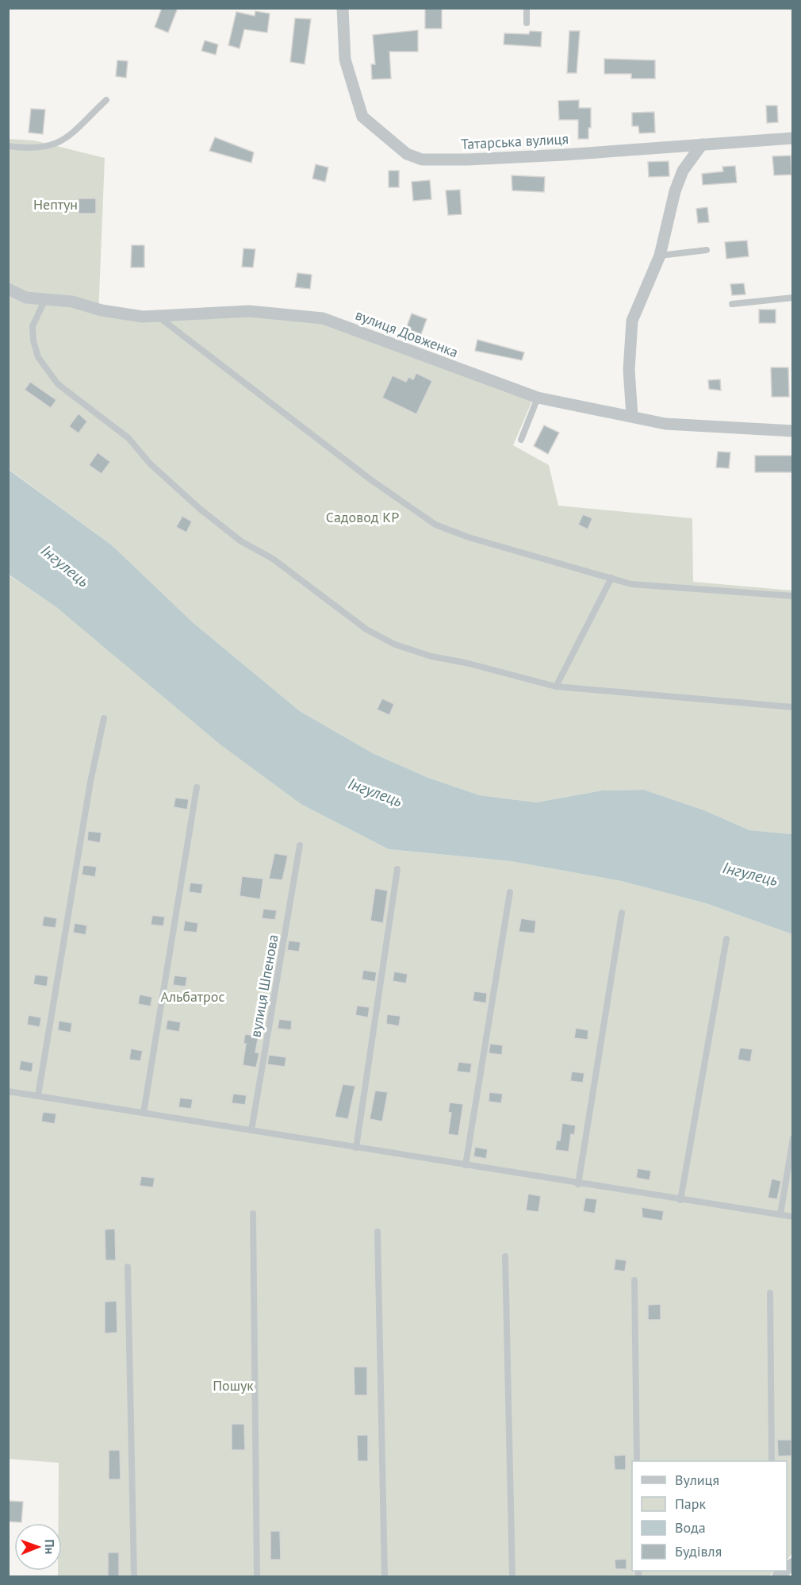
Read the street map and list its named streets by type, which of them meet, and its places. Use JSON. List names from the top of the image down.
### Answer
{
  "streets": {
    "street": ["Татарська вулиця", "вулиця Довженка"],
    "lane": ["вулиця Шпенова"]
  },
  "water": ["Інгулець"],
  "parks": [
    "Нептун",
    "Садовод КР",
    "Альбатрос",
    "Пошук"
  ],
  "legend": [
    "Вулиця",
    "Парк",
    "Вода",
    "Будівля"
  ],
  "north": "right"
}
